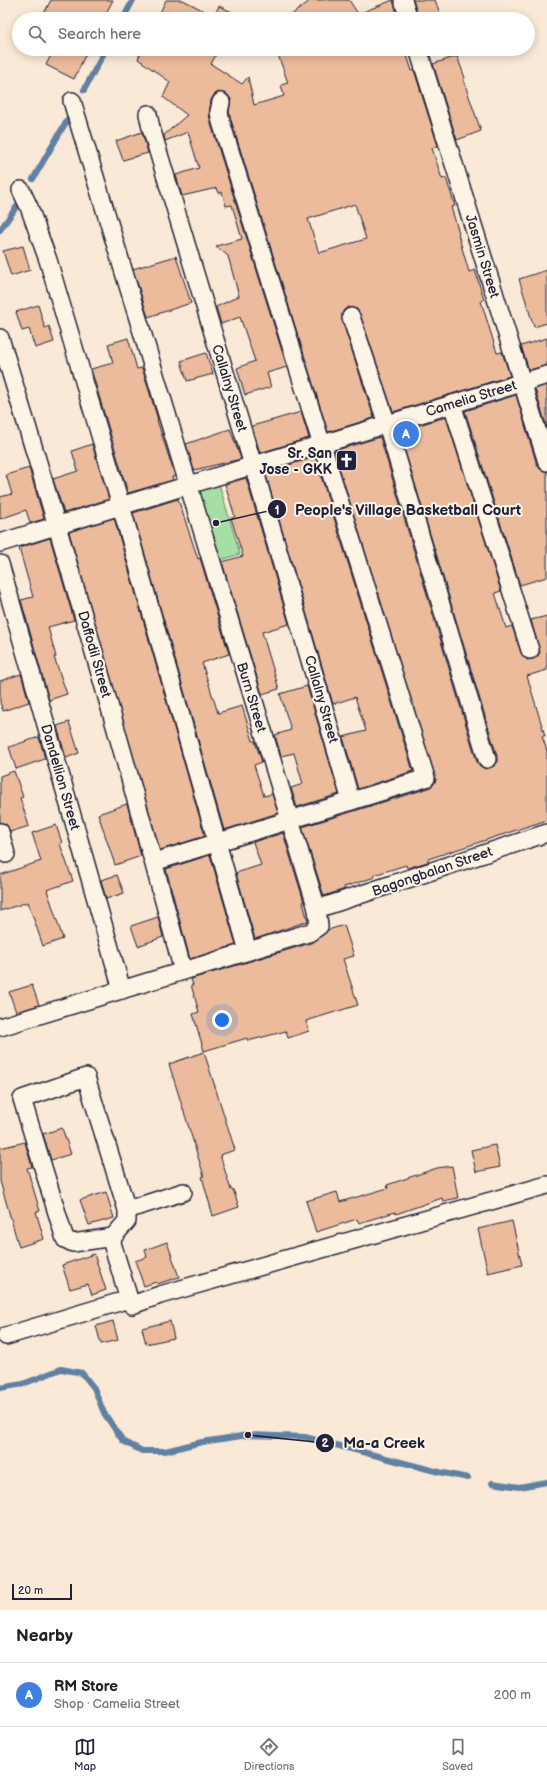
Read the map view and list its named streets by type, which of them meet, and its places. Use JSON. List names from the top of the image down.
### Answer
{
  "streets": {
    "street": [
      "Jasmin Street",
      "Callalny Street",
      "Camelia Street",
      "Daffodil Street",
      "Burn Street",
      "Dandellion Street",
      "Bagongbalan Street"
    ]
  },
  "crossings": [
    ["Jasmin Street", "Camelia Street"],
    ["Callalny Street", "Camelia Street"],
    ["Camelia Street", "Daffodil Street"],
    ["Camelia Street", "Burn Street"],
    ["Burn Street", "Bagongbalan Street"]
  ],
  "places": {
    "church": ["Sr. San Jose - GKK"],
    "other": ["People's Village Basketball Court", "Ma-a Creek"]
  },
  "scale_bar": "20 m",
  "page": {
    "search": "Search here",
    "pins": "A",
    "scale": "20 m",
    "heading": "Nearby",
    "list": [
      {
        "mark": "A",
        "name": "RM Store",
        "note": "Shop · Camelia Street",
        "value": "200 m"
      }
    ],
    "nav": ["Map", "Directions", "Saved"]
  }
}
